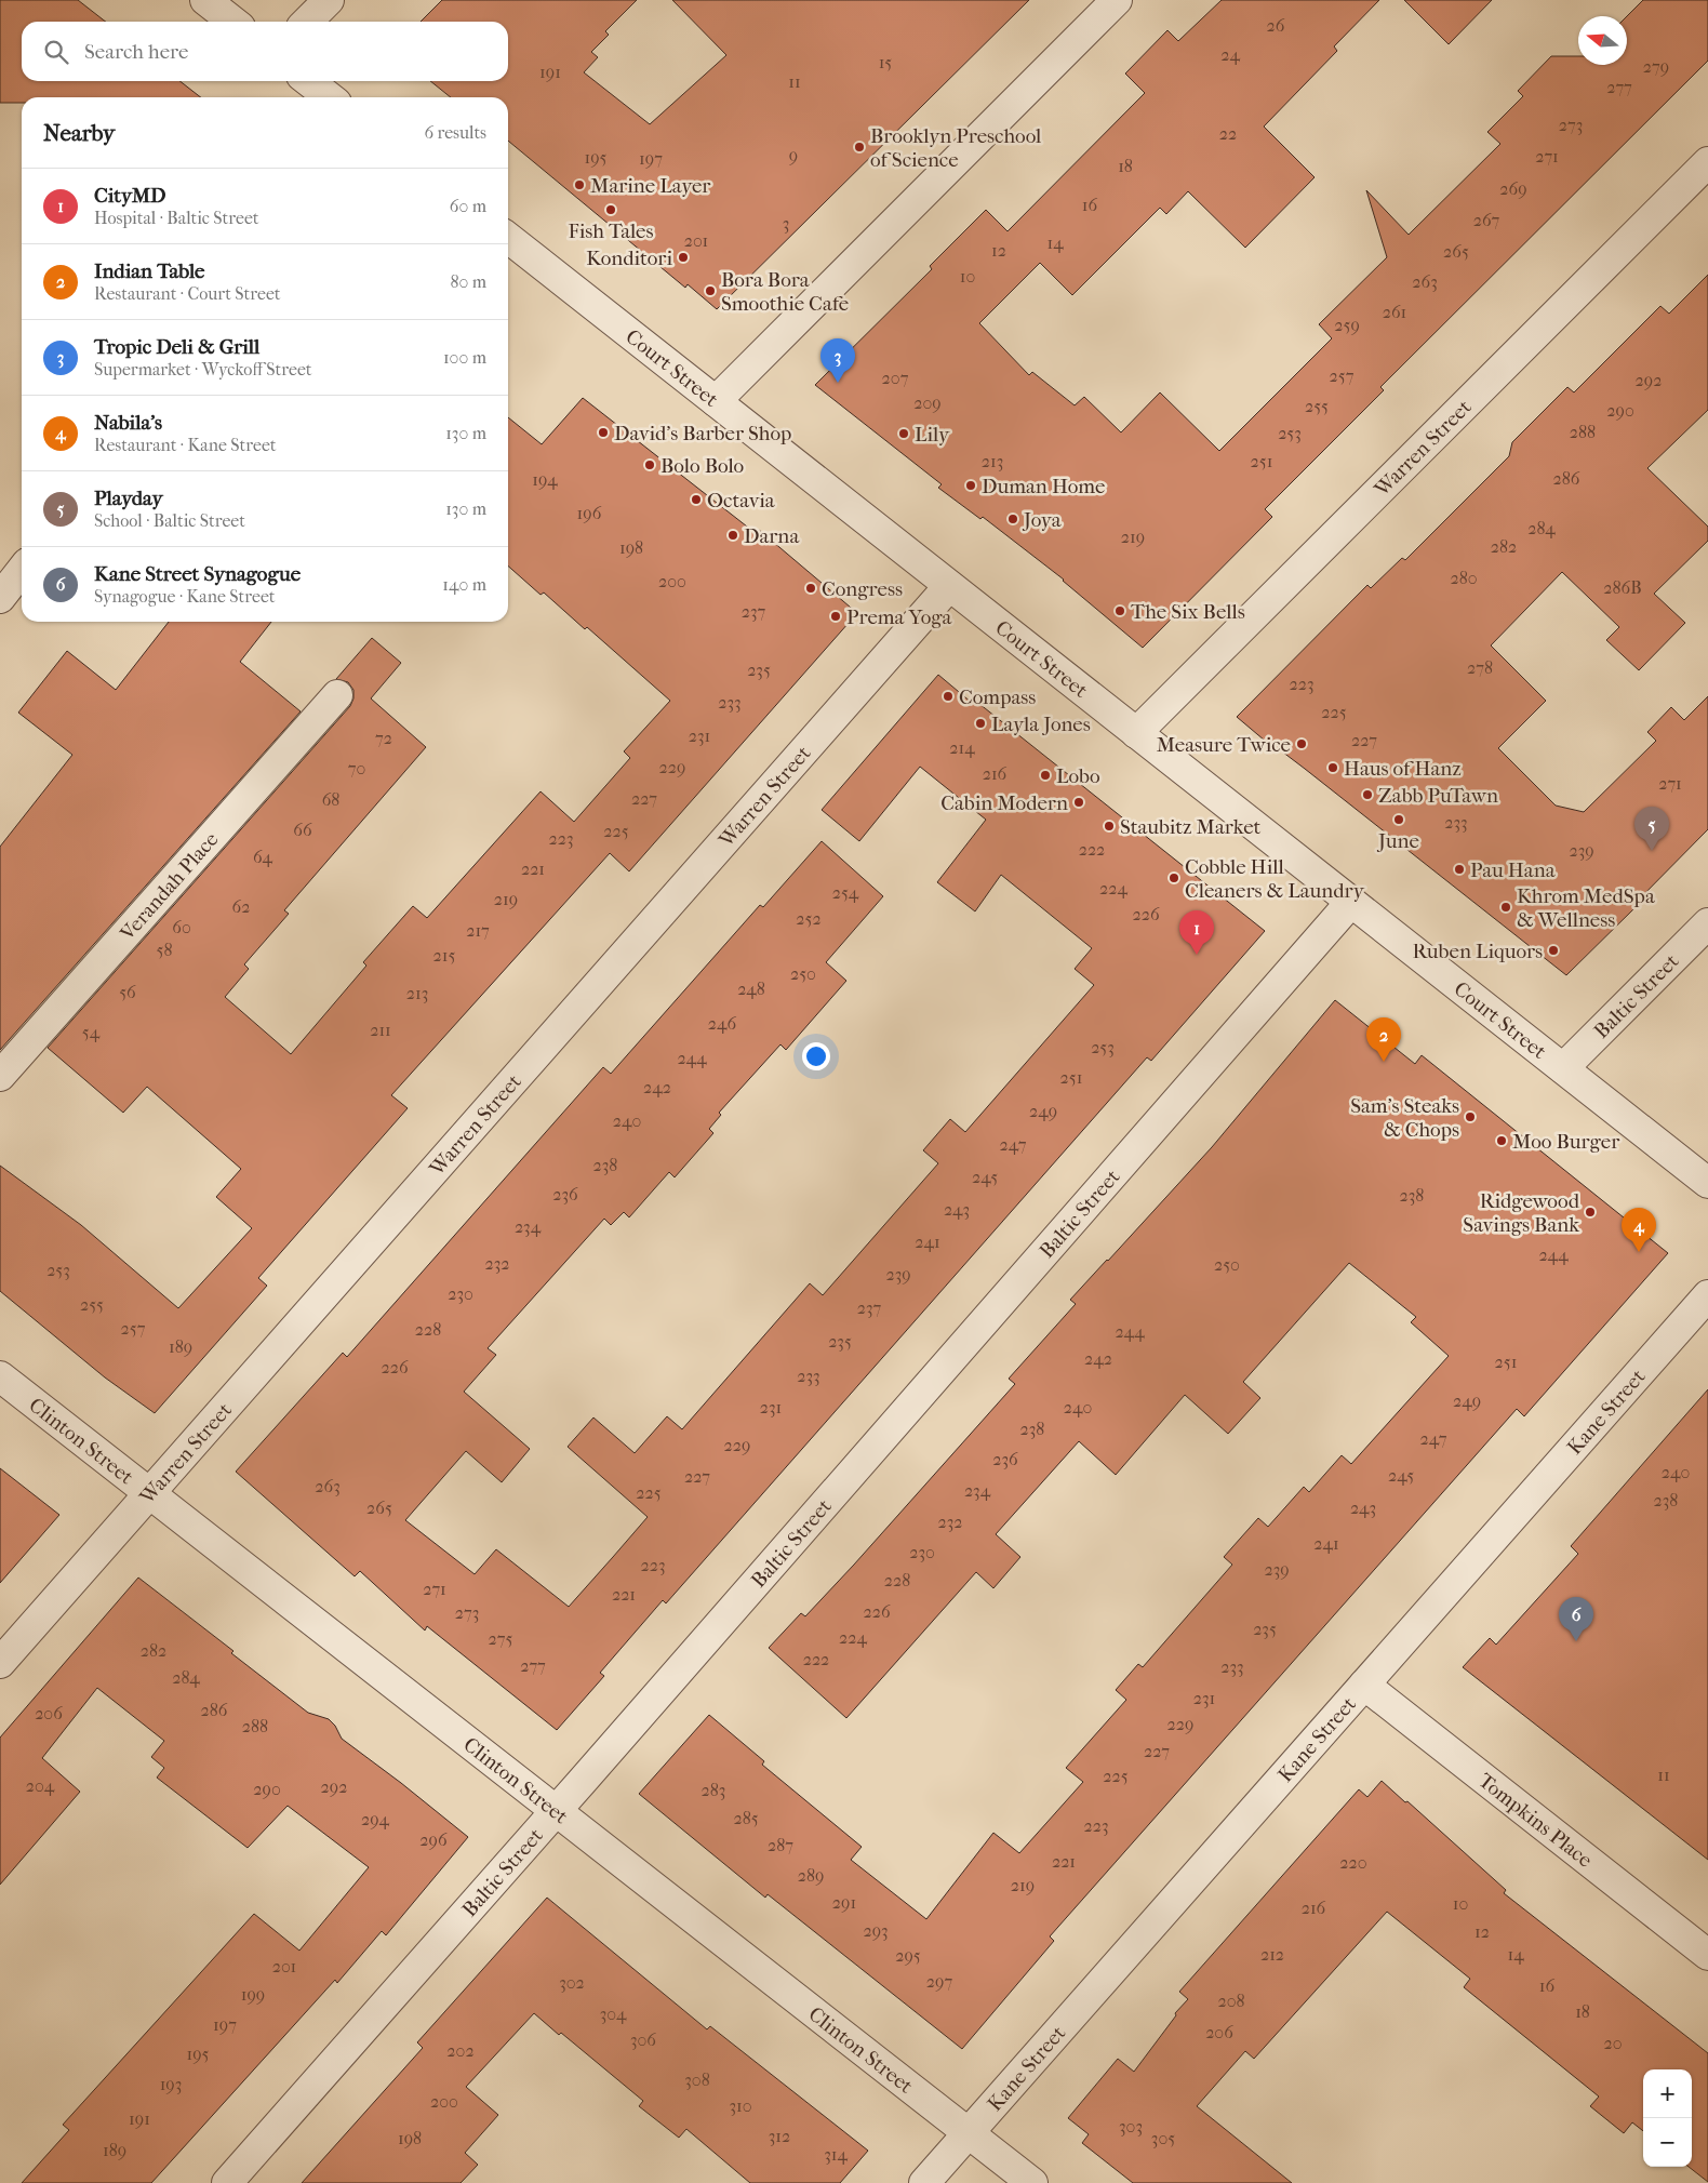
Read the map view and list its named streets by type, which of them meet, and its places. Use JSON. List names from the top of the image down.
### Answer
{
  "streets": {
    "street": [
      "Court Street",
      "Warren Street",
      "Verandah Place",
      "Baltic Street",
      "Kane Street",
      "Clinton Street",
      "Tompkins Place"
    ]
  },
  "crossings": [
    ["Court Street", "Warren Street"],
    ["Court Street", "Baltic Street"],
    ["Warren Street", "Clinton Street"],
    ["Baltic Street", "Clinton Street"],
    ["Kane Street", "Clinton Street"],
    ["Kane Street", "Tompkins Place"]
  ],
  "places": [
    "Brooklyn Preschool of Science",
    "Marine Layer",
    "Fish Tales",
    "Konditori",
    "Bora Bora Smoothie Cafe",
    "David's Barber Shop",
    "Lily",
    "Bolo Bolo",
    "Duman Home",
    "Octavia",
    "Joya",
    "Darna",
    "Congress",
    "The Six Bells",
    "Prema Yoga",
    "Compass",
    "Layla Jones",
    "Measure Twice",
    "Haus of Hanz",
    "Lobo",
    "Zabb PuTawn",
    "Cabin Modern",
    "June",
    "Staubitz Market",
    "Pau Hana",
    "Cobble Hill Cleaners & Laundry",
    "Khrom MedSpa & Wellness",
    "Ruben Liquors",
    "Sam's Steaks & Chops",
    "Moo Burger",
    "Ridgewood Savings Bank"
  ],
  "house_numbers": [
    "26",
    "24",
    "15",
    "279",
    "191",
    "11",
    "277",
    "273",
    "22",
    "9",
    "271",
    "195",
    "197",
    "18",
    "269",
    "16",
    "267",
    "3",
    "201",
    "14",
    "12",
    "265",
    "10",
    "263",
    "261",
    "259",
    "257",
    "207",
    "292",
    "209",
    "255",
    "290",
    "288",
    "253",
    "213",
    "251",
    "286",
    "194",
    "196",
    "284",
    "219",
    "282",
    "198",
    "280",
    "200",
    "286B",
    "237",
    "278",
    "235",
    "223",
    "233",
    "225",
    "231",
    "72",
    "227",
    "214",
    "229",
    "70",
    "216",
    "271",
    "227",
    "68",
    "233",
    "66",
    "225",
    "223",
    "222",
    "239",
    "64",
    "221",
    "224",
    "254",
    "219",
    "62",
    "226",
    "252",
    "60",
    "217",
    "58",
    "215",
    "250",
    "248",
    "56",
    "213",
    "246",
    "211",
    "54",
    "253",
    "244",
    "251",
    "242",
    "249",
    "240",
    "247",
    "238",
    "245",
    "236",
    "238",
    "243",
    "234",
    "241",
    "244",
    "232",
    "250",
    "253",
    "239",
    "230",
    "255",
    "237",
    "257",
    "228",
    "244",
    "235",
    "189",
    "242",
    "251",
    "226",
    "233",
    "249",
    "231",
    "240",
    "238",
    "247",
    "229",
    "236",
    "240",
    "245",
    "227",
    "263",
    "234",
    "225",
    "238",
    "265",
    "243",
    "232",
    "241",
    "230",
    "223",
    "239",
    "228",
    "271",
    "221",
    "226",
    "273",
    "235",
    "224",
    "275",
    "282",
    "222",
    "277",
    "233",
    "284",
    "231",
    "286",
    "206",
    "229",
    "288",
    "227",
    "11",
    "225",
    "204",
    "292",
    "290",
    "283",
    "285",
    "294",
    "223",
    "296",
    "287",
    "221",
    "220",
    "289",
    "219",
    "291",
    "10",
    "216",
    "293",
    "12",
    "212",
    "14",
    "295",
    "201",
    "297",
    "302",
    "16",
    "199",
    "208",
    "18",
    "304",
    "197",
    "206",
    "306",
    "20",
    "202",
    "195",
    "308",
    "193",
    "200",
    "310",
    "191",
    "303",
    "312",
    "198",
    "305",
    "189",
    "314"
  ],
  "north": "left",
  "page": {
    "search": "Search here",
    "heading": ["Nearby", "6 results"],
    "list": [
      {
        "mark": "1",
        "name": "CityMD",
        "note": "Hospital · Baltic Street",
        "value": "60 m"
      },
      {
        "mark": "2",
        "name": "Indian Table",
        "note": "Restaurant · Court Street",
        "value": "80 m"
      },
      {
        "mark": "3",
        "name": "Tropic Deli & Grill",
        "note": "Supermarket · Wyckoff Street",
        "value": "100 m"
      },
      {
        "mark": "4",
        "name": "Nabila's",
        "note": "Restaurant · Kane Street",
        "value": "130 m"
      },
      {
        "mark": "5",
        "name": "Playday",
        "note": "School · Baltic Street",
        "value": "130 m"
      },
      {
        "mark": "6",
        "name": "Kane Street Synagogue",
        "note": "Synagogue · Kane Street",
        "value": "140 m"
      }
    ],
    "pins": [
      "3",
      "5",
      "1",
      "2",
      "4",
      "6"
    ],
    "map_buttons": ["+", "−"]
  }
}
